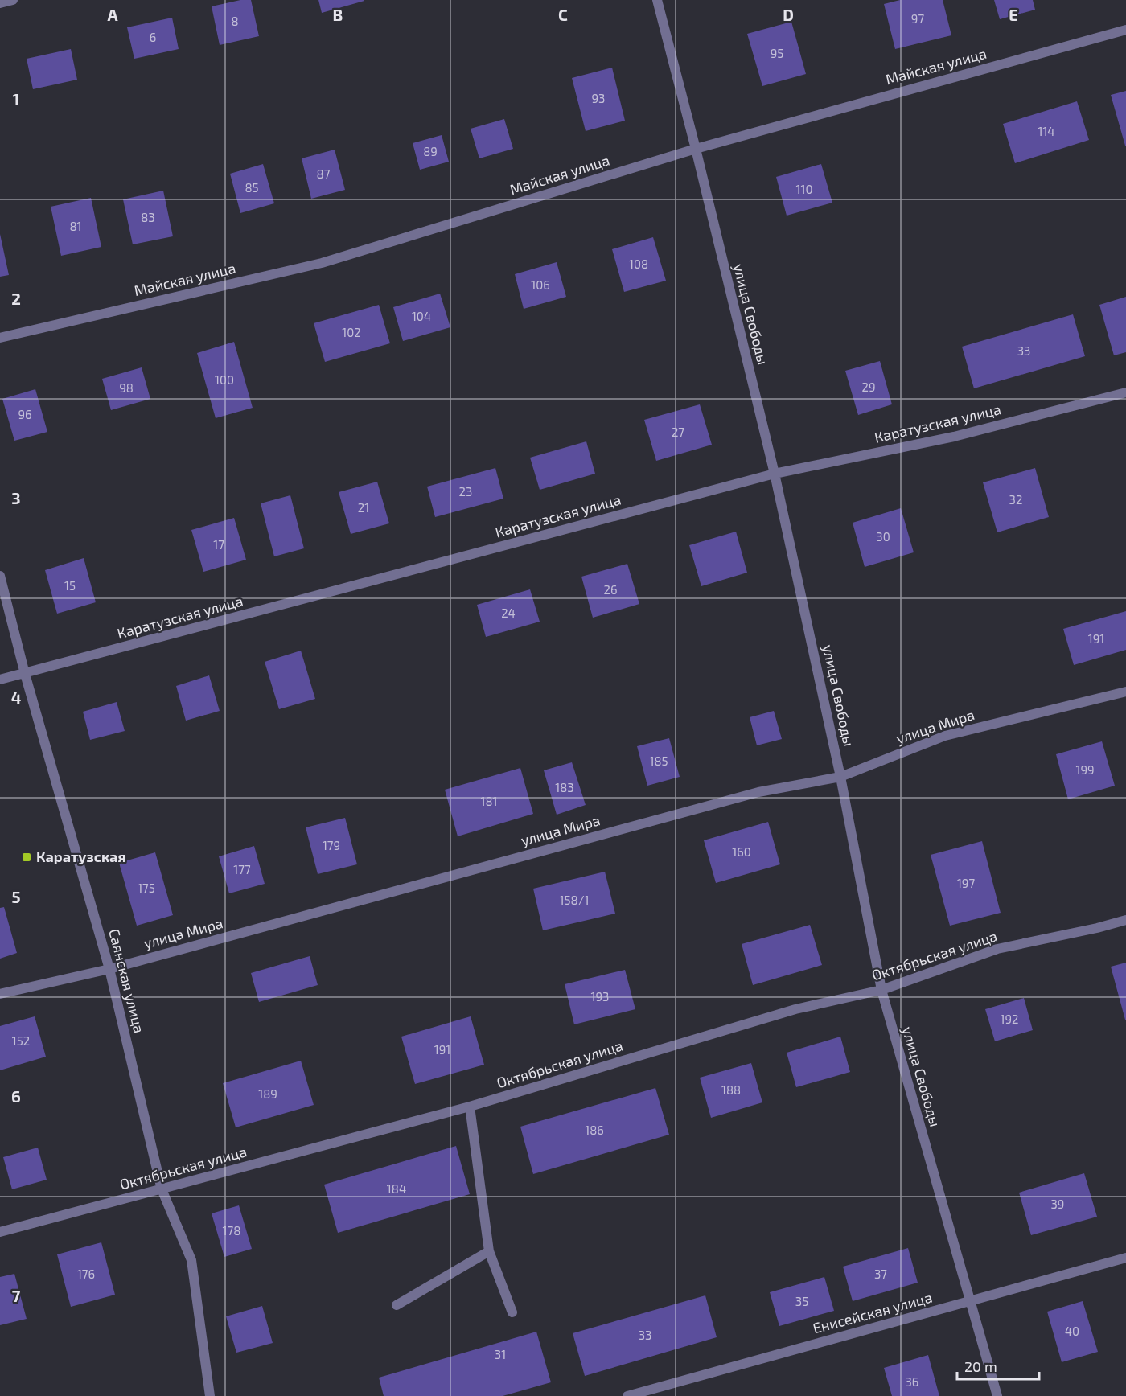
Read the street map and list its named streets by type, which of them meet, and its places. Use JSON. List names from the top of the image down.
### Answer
{
  "streets": {
    "street": [
      "Майская улица",
      "улица Свободы",
      "Каратузская улица",
      "улица Мира",
      "Октябрьская улица",
      "Саянская улица",
      "Енисейская улица"
    ]
  },
  "crossings": [
    ["Майская улица", "улица Свободы"],
    ["улица Свободы", "Каратузская улица"],
    ["улица Свободы", "улица Мира"],
    ["улица Свободы", "Октябрьская улица"],
    ["улица Свободы", "Енисейская улица"],
    ["Каратузская улица", "Саянская улица"],
    ["улица Мира", "Саянская улица"],
    ["Октябрьская улица", "Саянская улица"]
  ],
  "places": {
    "transit": ["Каратузская"]
  },
  "house_numbers": [
    "97",
    "8",
    "6",
    "95",
    "93",
    "114",
    "89",
    "87",
    "85",
    "110",
    "83",
    "81",
    "108",
    "106",
    "104",
    "102",
    "33",
    "100",
    "29",
    "98",
    "96",
    "27",
    "23",
    "32",
    "21",
    "30",
    "17",
    "15",
    "26",
    "24",
    "191",
    "185",
    "199",
    "183",
    "181",
    "179",
    "160",
    "177",
    "197",
    "175",
    "158/1",
    "193",
    "192",
    "152",
    "191",
    "188",
    "189",
    "186",
    "184",
    "39",
    "178",
    "176",
    "37",
    "35",
    "40",
    "33",
    "31",
    "36"
  ],
  "scale_bar": "20 m",
  "grid": {
    "columns": [
      "A",
      "B",
      "C",
      "D",
      "E"
    ],
    "rows": [
      "1",
      "2",
      "3",
      "4",
      "5",
      "6",
      "7"
    ]
  }
}
